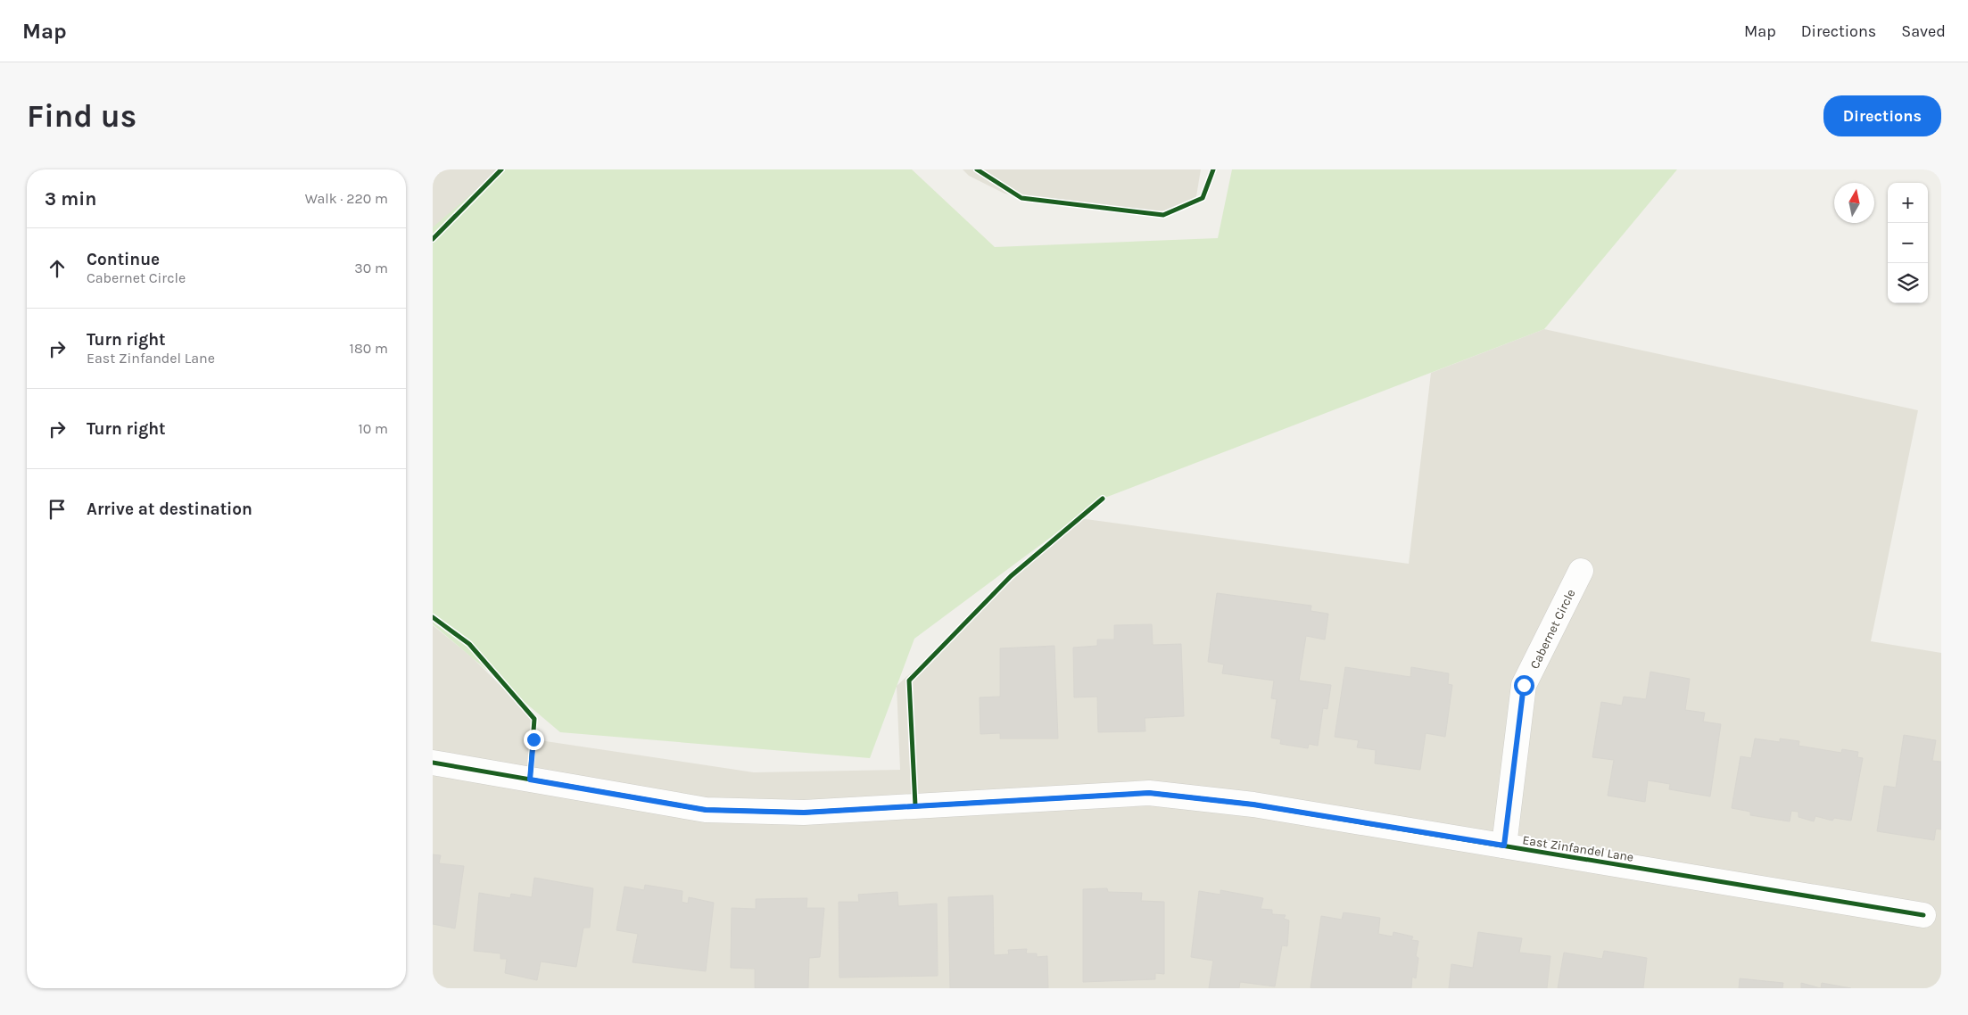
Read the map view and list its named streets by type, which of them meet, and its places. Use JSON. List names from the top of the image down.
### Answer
{
  "streets": {
    "street": ["Cabernet Circle", "East Zinfandel Lane"]
  },
  "crossings": [
    ["Cabernet Circle", "East Zinfandel Lane"]
  ],
  "north": "top",
  "page": {
    "header": "Map",
    "nav": ["Map", "Directions", "Saved"],
    "buttons": "Directions",
    "title": "Find us",
    "heading": ["3 min", "Walk · 220 m"],
    "map_buttons": ["+", "−"],
    "list": [
      ["Continue", "Cabernet Circle", "30 m"],
      ["Turn right", "East Zinfandel Lane", "180 m"],
      ["Turn right", "10 m"],
      "Arrive at destination"
    ]
  }
}
